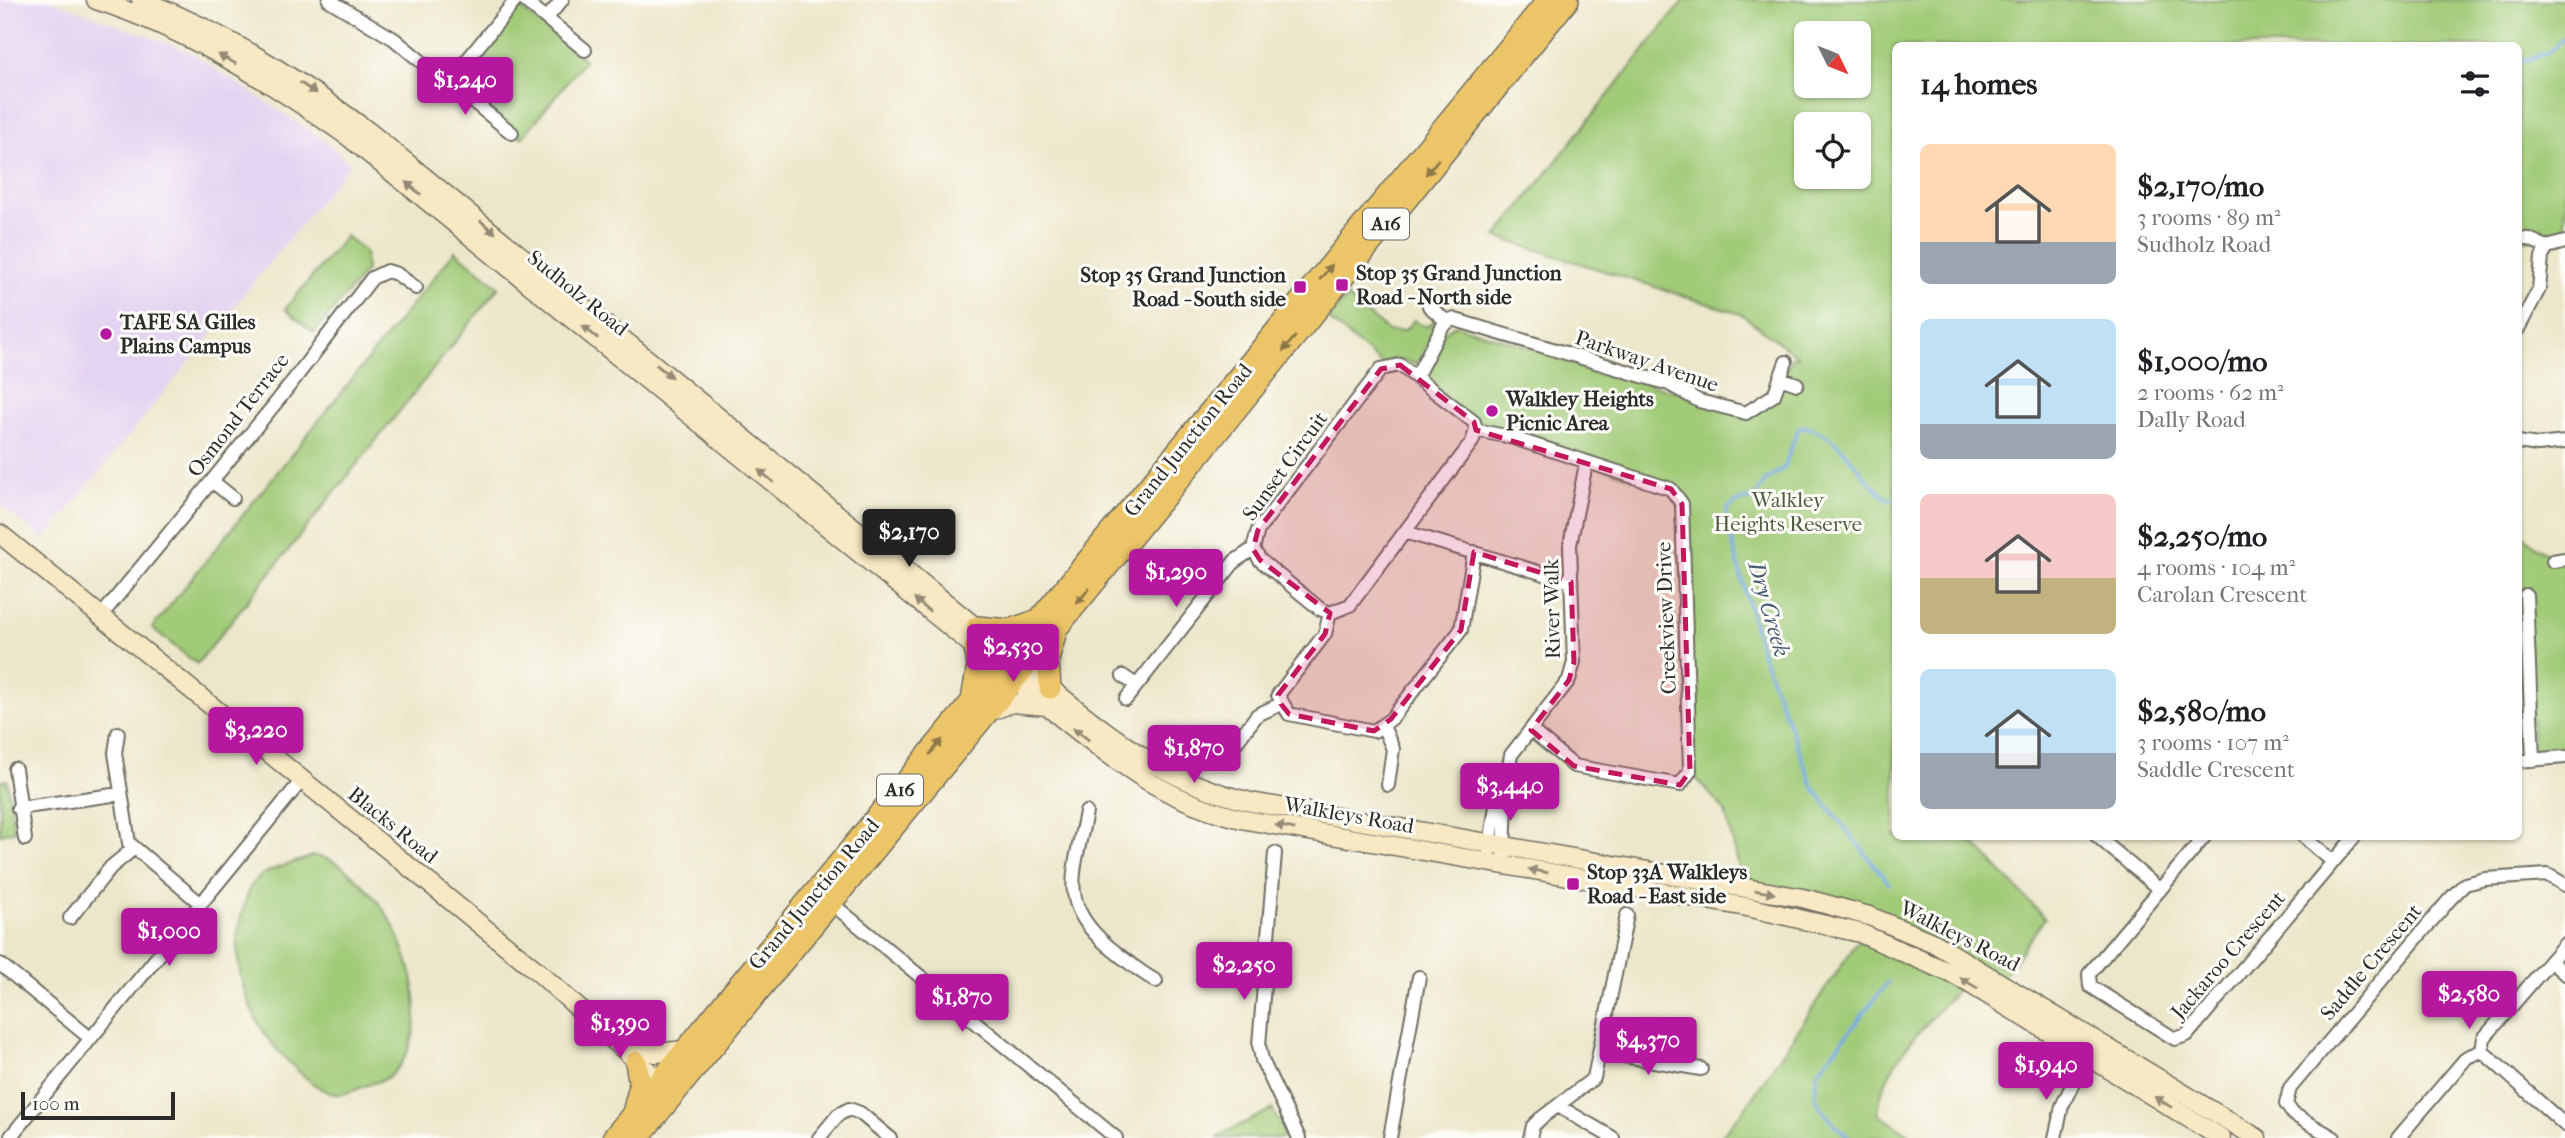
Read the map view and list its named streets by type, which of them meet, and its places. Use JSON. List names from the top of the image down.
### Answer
{
  "streets": {
    "highway": ["A16", "Grand Junction Road"],
    "main road": ["Sudholz Road", "Walkleys Road", "Blacks Road"],
    "street": [
      "Parkway Avenue",
      "Osmond Terrace",
      "Sunset Circuit",
      "River Walk",
      "Creekview Drive",
      "Jackaroo Crescent",
      "Saddle Crescent"
    ]
  },
  "crossings": [
    ["Sudholz Road", "Grand Junction Road"],
    ["Sudholz Road", "Walkleys Road"],
    ["Osmond Terrace", "Blacks Road"],
    ["Grand Junction Road", "Walkleys Road"],
    ["Grand Junction Road", "Blacks Road"],
    ["Sunset Circuit", "Creekview Drive"],
    ["River Walk", "Creekview Drive"],
    ["River Walk", "Walkleys Road"]
  ],
  "water": ["Dry Creek"],
  "parks": ["Walkley Heights Reserve"],
  "places": {
    "transit": ["Stop 35 Grand Junction Road - North side", "Stop 35 Grand Junction Road - South side", "Stop 33A Walkleys Road - East side"],
    "other": ["TAFE SA Gilles Plains Campus", "Walkley Heights Picnic Area"]
  },
  "scale_bar": "100 m",
  "north": "bottom right",
  "page": {
    "heading": "14 homes",
    "price": [
      "$1,240",
      "$2,170",
      "$1,290",
      "$2,530",
      "$3,220",
      "$1,870",
      "$3,440",
      "$1,000",
      "$2,250",
      "$2,580",
      "$1,870",
      "$1,390",
      "$4,370",
      "$1,940"
    ],
    "list": [
      {
        "name": "$2,170/mo",
        "note": "3 rooms · 89 m² · Sudholz Road"
      },
      {
        "name": "$1,000/mo",
        "note": "2 rooms · 62 m² · Dally Road"
      },
      {
        "name": "$2,250/mo",
        "note": "4 rooms · 104 m² · Carolan Crescent"
      },
      {
        "name": "$2,580/mo",
        "note": "3 rooms · 107 m² · Saddle Crescent"
      }
    ],
    "scale": "100 m"
  }
}
